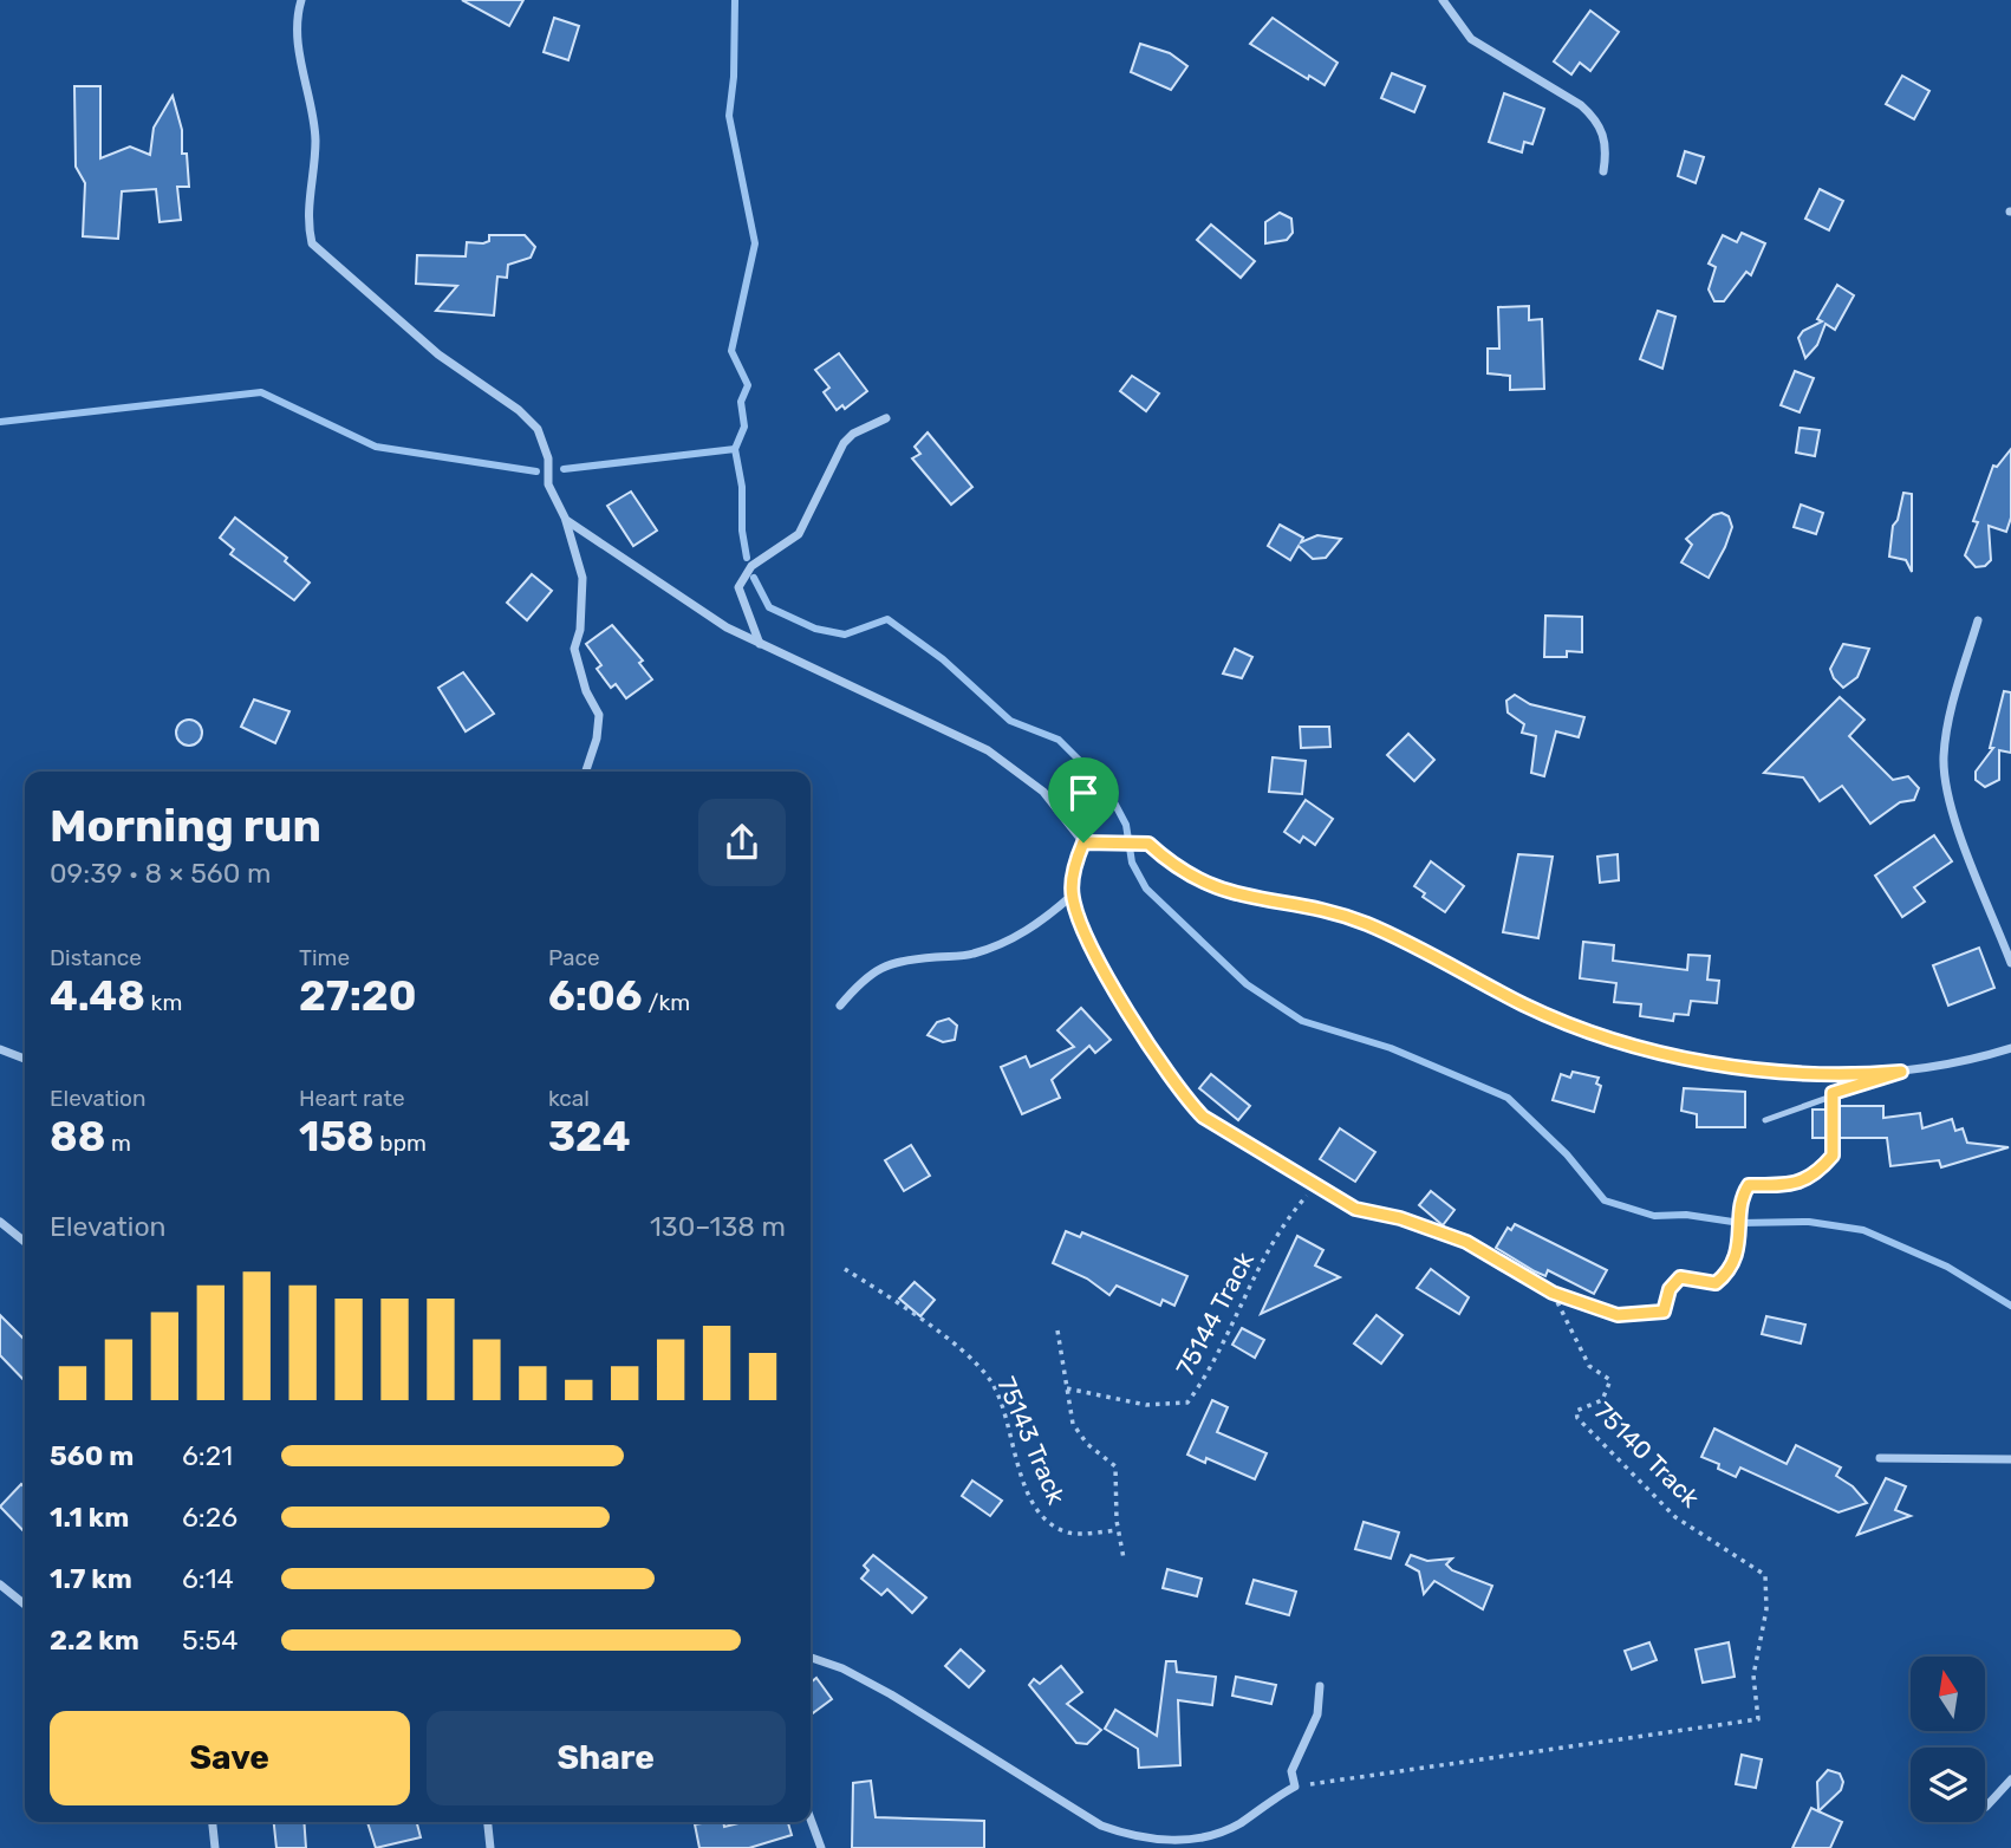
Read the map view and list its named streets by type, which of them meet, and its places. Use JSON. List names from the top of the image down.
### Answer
{
  "streets": {
    "path": ["75144 Track", "75143 Track", "75140 Track"]
  },
  "north": "top",
  "page": {
    "heading": ["Morning run", "09:39 · 8 × 560 m"],
    "stats": [
      ["Distance", "4.48 km"],
      ["Time", "27:20"],
      ["Pace", "6:06 /km"],
      ["Elevation", "88 m"],
      ["Heart rate", "158 bpm"],
      ["kcal", "324"]
    ],
    "chart": ["Elevation", "130–138 m"],
    "list": [
      {
        "name": "560 m",
        "note": "6:21"
      },
      {
        "name": "1.1 km",
        "note": "6:26"
      },
      {
        "name": "1.7 km",
        "note": "6:14"
      },
      {
        "name": "2.2 km",
        "note": "5:54"
      }
    ],
    "buttons": ["Save", "Share"]
  }
}
